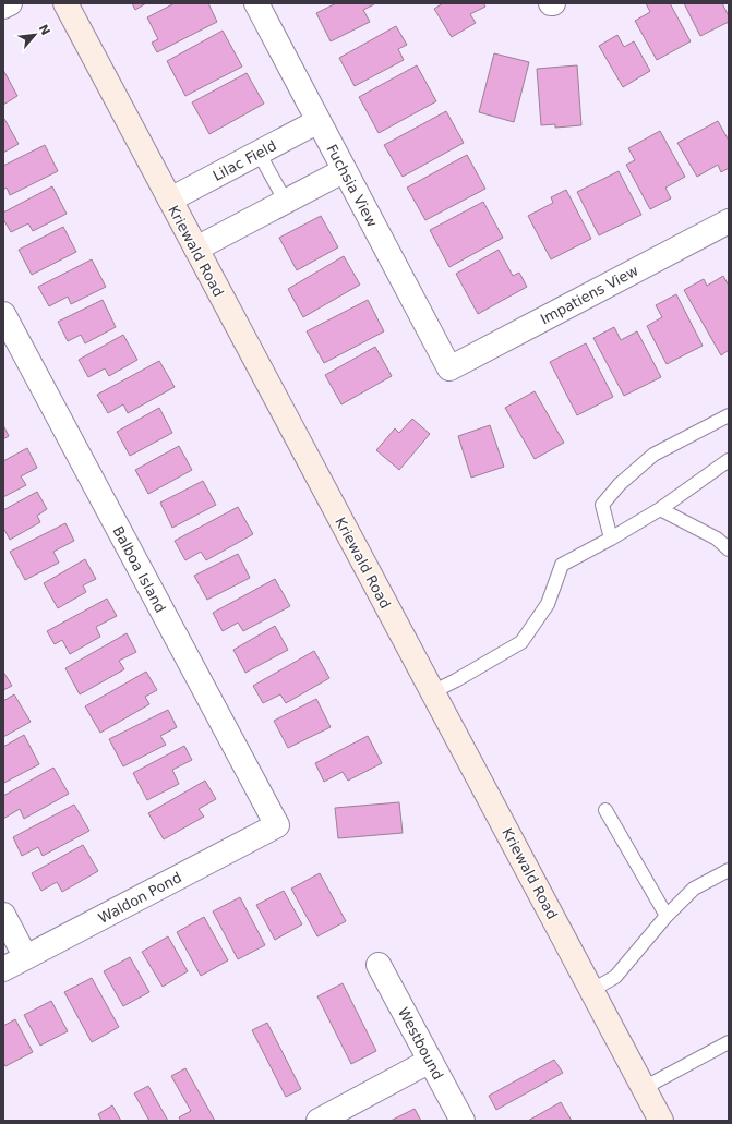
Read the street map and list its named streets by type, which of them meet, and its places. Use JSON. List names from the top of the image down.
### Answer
{
  "streets": {
    "street": [
      "Lilac Field",
      "Fuchsia View",
      "Kriewald Road",
      "Impatiens View",
      "Balboa Island",
      "Waldon Pond",
      "Westbound"
    ]
  },
  "crossings": [
    ["Lilac Field", "Fuchsia View"],
    ["Lilac Field", "Kriewald Road"],
    ["Fuchsia View", "Impatiens View"],
    ["Balboa Island", "Waldon Pond"]
  ],
  "north": "top right"
}
